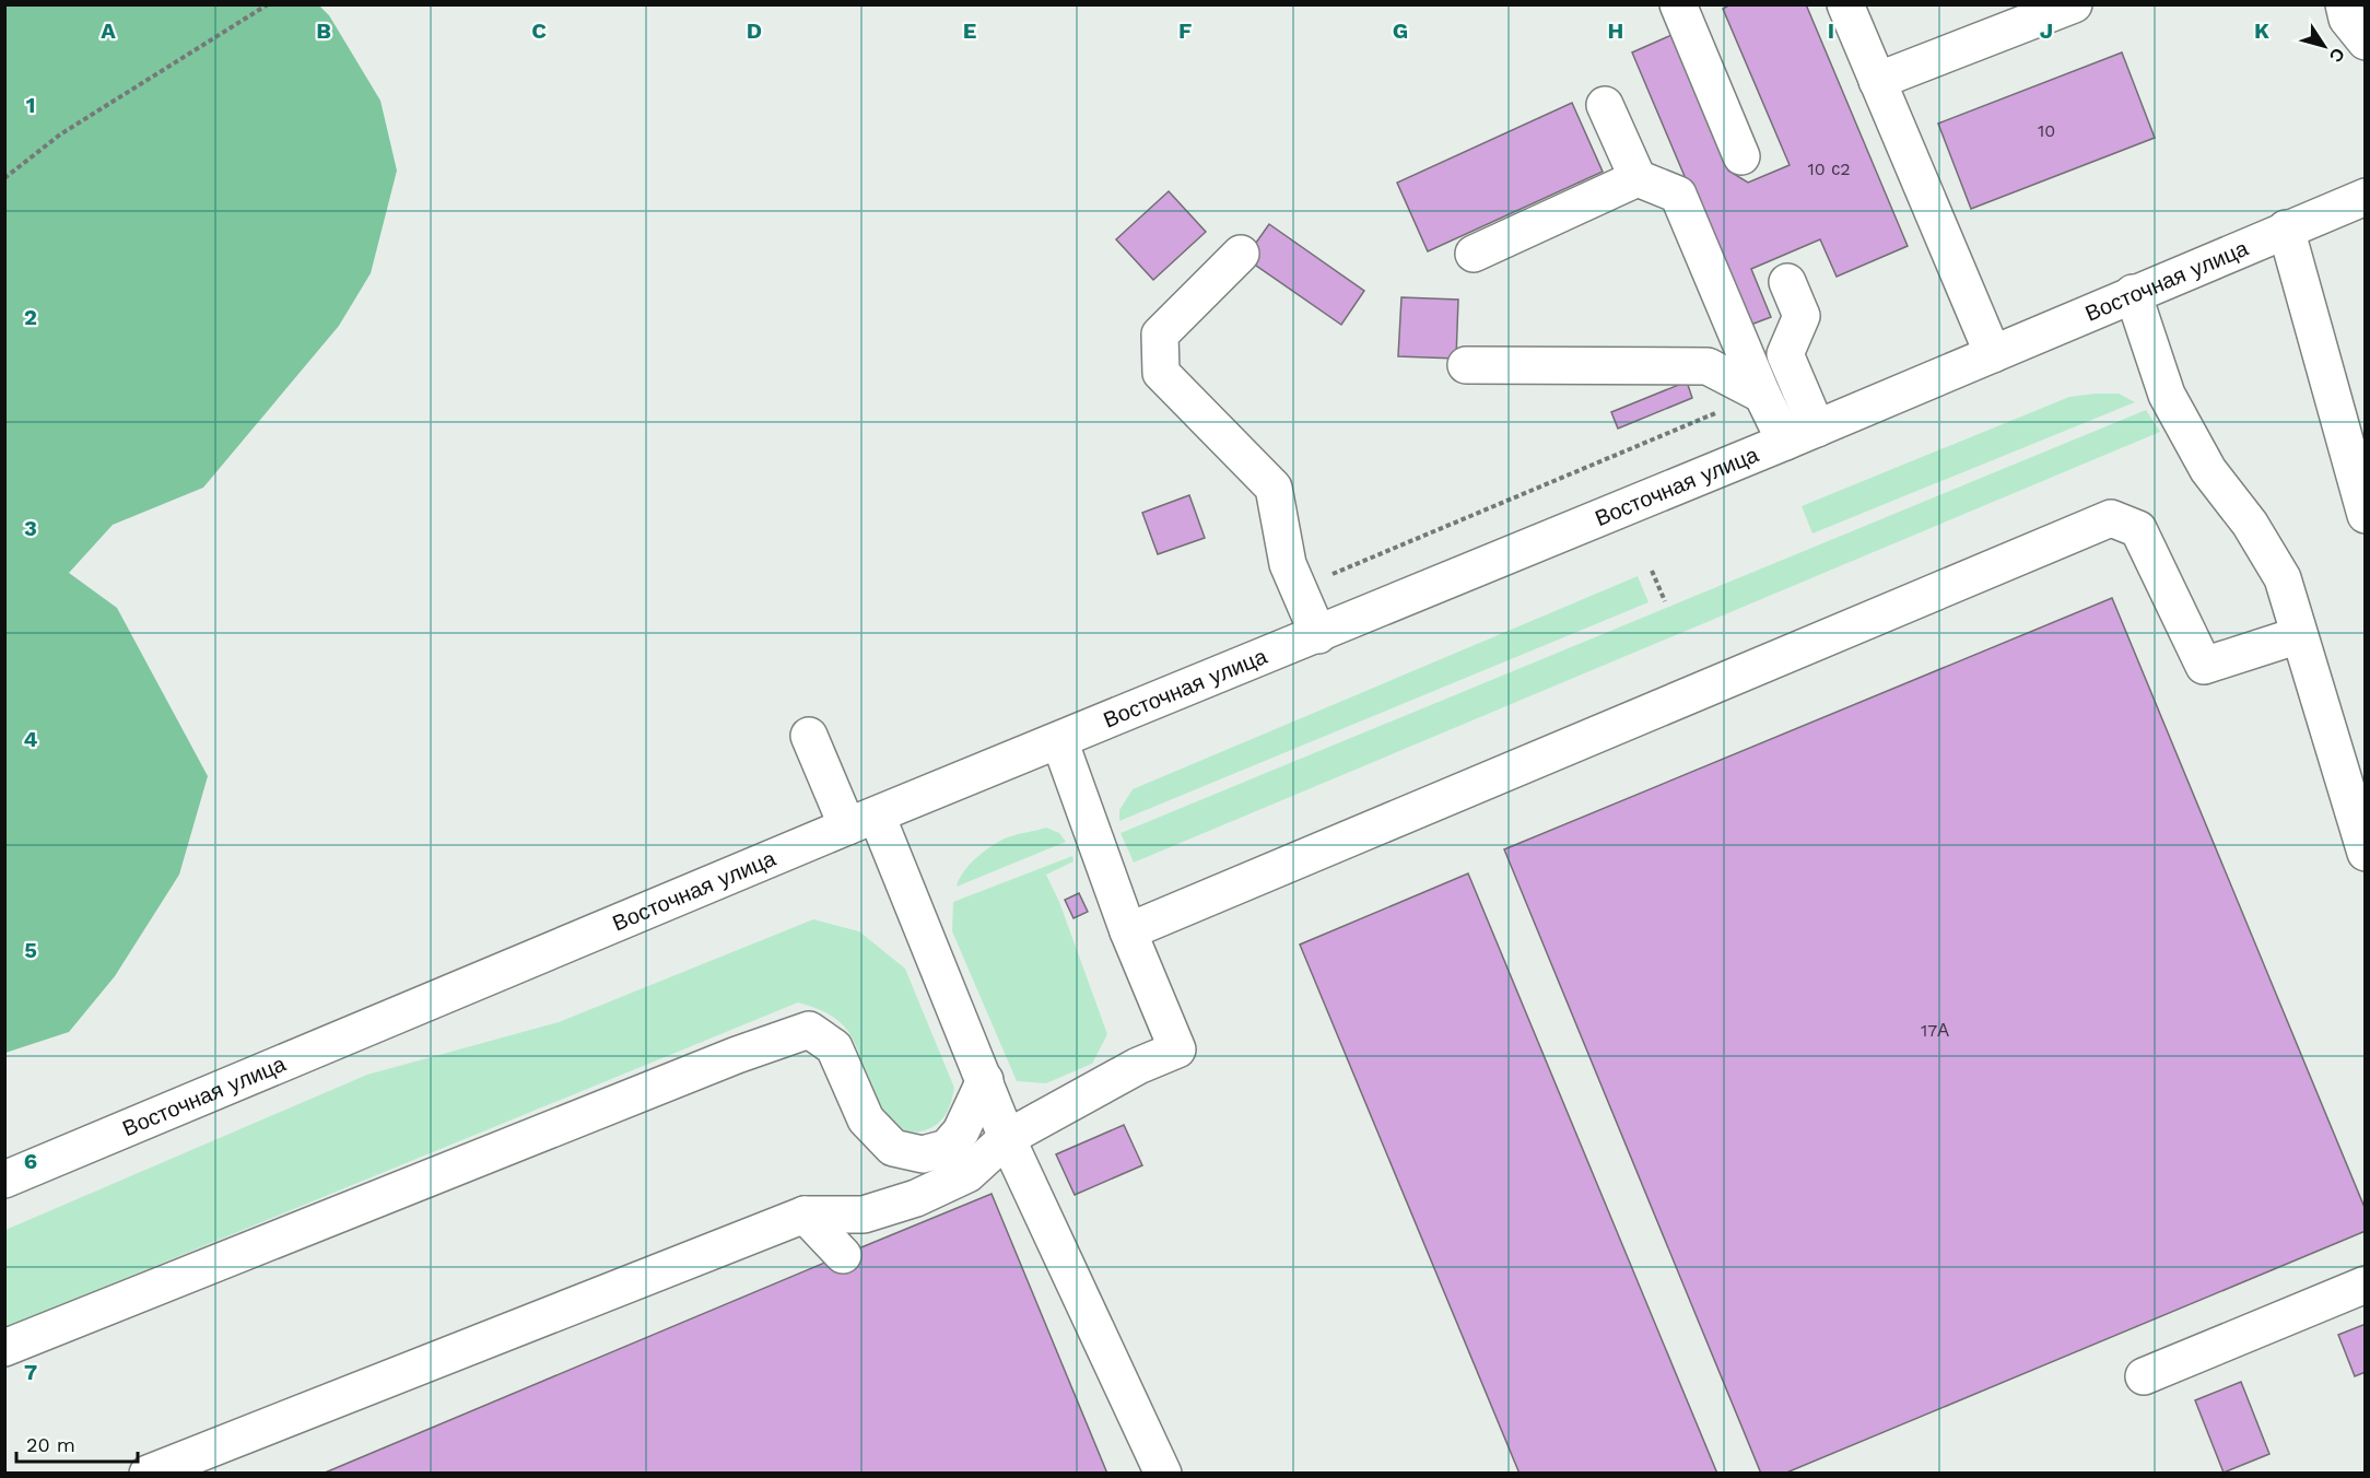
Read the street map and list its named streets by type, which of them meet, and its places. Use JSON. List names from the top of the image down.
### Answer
{
  "streets": {
    "street": ["Восточная улица"]
  },
  "house_numbers": ["10", "10 с2", "17А"],
  "scale_bar": "20 m",
  "north": "bottom right",
  "grid": {
    "columns": [
      "A",
      "B",
      "C",
      "D",
      "E",
      "F",
      "G",
      "H",
      "I",
      "J",
      "K"
    ],
    "rows": [
      "1",
      "2",
      "3",
      "4",
      "5",
      "6",
      "7"
    ]
  }
}
